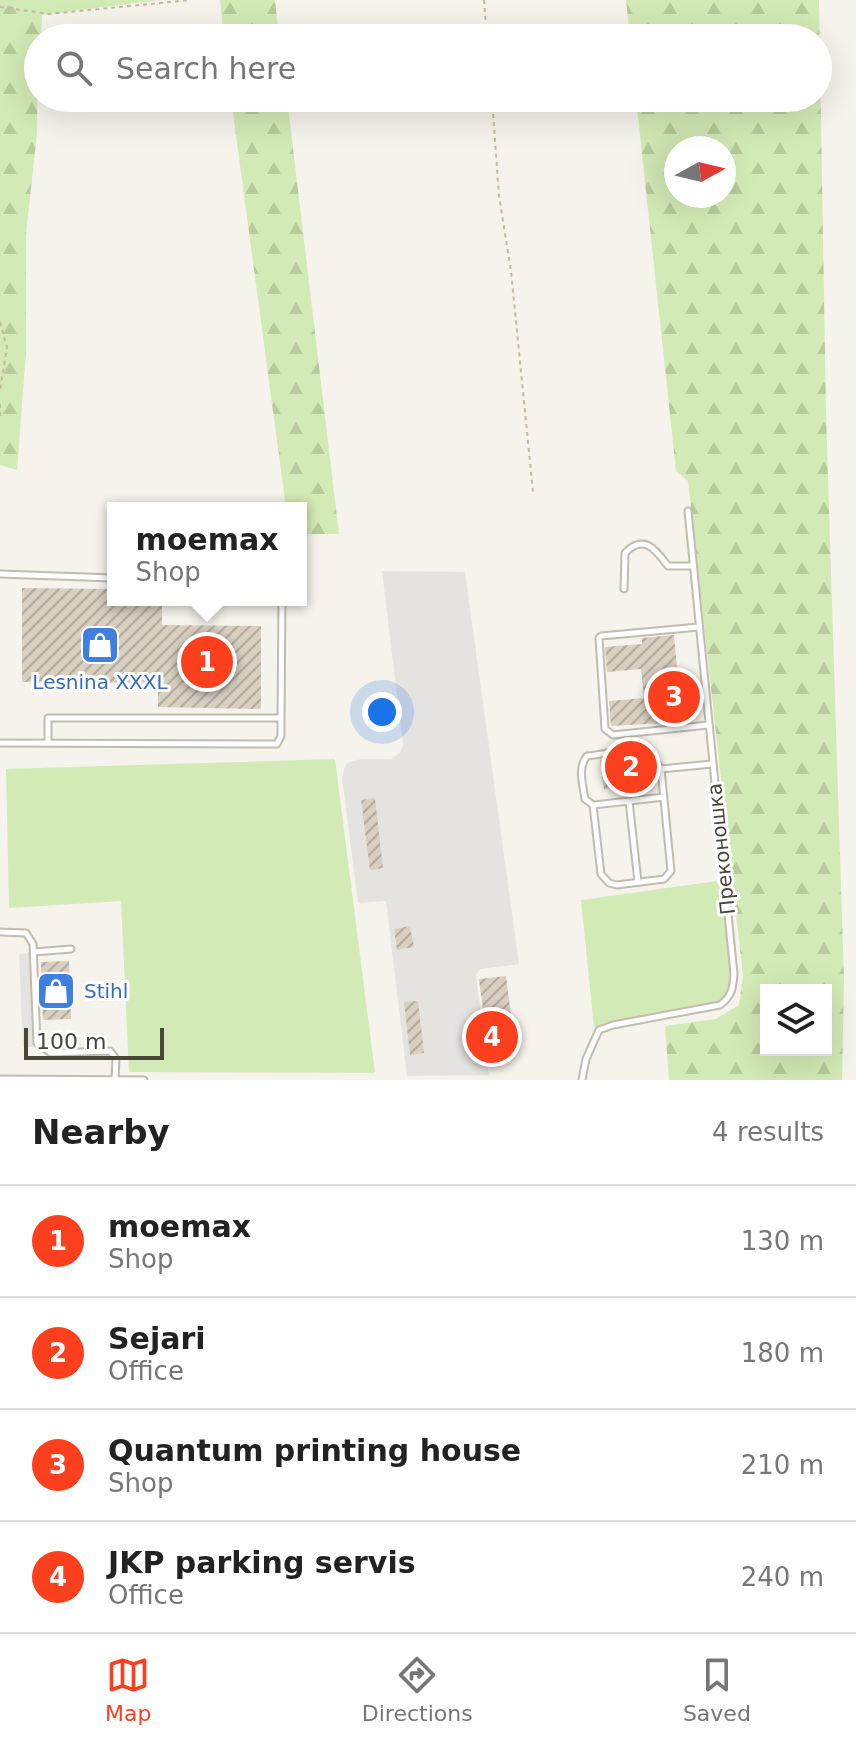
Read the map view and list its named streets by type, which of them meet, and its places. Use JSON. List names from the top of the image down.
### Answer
{
  "streets": {
    "lane": ["Преконошка"]
  },
  "places": {
    "shop": ["Lesnina XXXL", "Stihl"]
  },
  "scale_bar": "100 m",
  "north": "right",
  "page": {
    "search": "Search here",
    "popup": ["moemax", "Shop"],
    "pins": [
      "1",
      "3",
      "2",
      "4"
    ],
    "scale": "100 m",
    "heading": ["Nearby", "4 results"],
    "list": [
      {
        "mark": "1",
        "name": "moemax",
        "note": "Shop",
        "value": "130 m"
      },
      {
        "mark": "2",
        "name": "Sejari",
        "note": "Office",
        "value": "180 m"
      },
      {
        "mark": "3",
        "name": "Quantum printing house",
        "note": "Shop",
        "value": "210 m"
      },
      {
        "mark": "4",
        "name": "JKP parking servis",
        "note": "Office",
        "value": "240 m"
      }
    ],
    "nav": ["Map", "Directions", "Saved"]
  }
}
